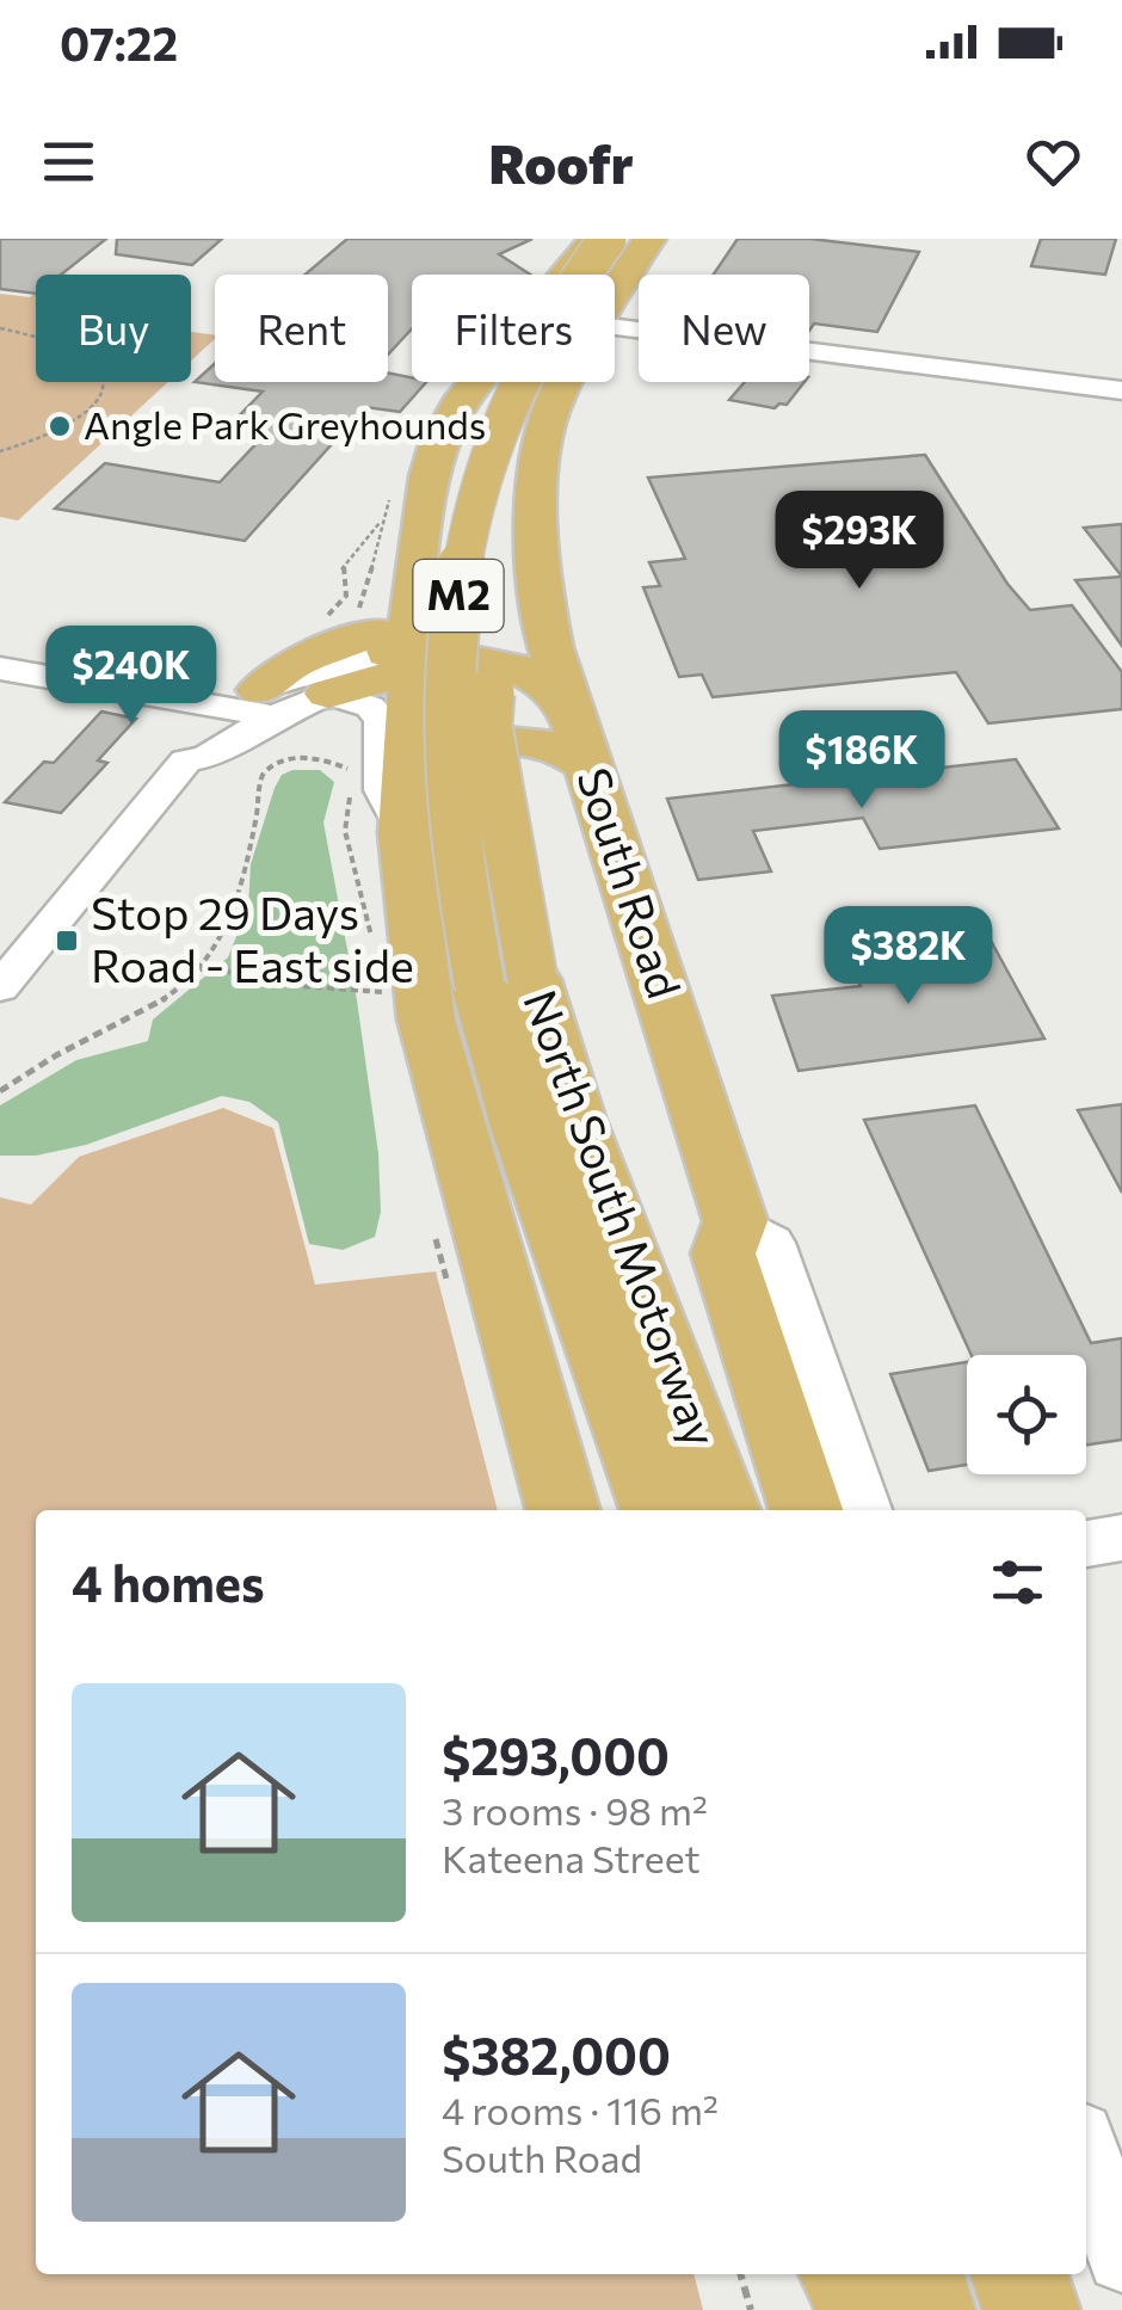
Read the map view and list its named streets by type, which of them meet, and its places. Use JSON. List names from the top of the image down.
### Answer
{
  "streets": {
    "highway": ["M2", "South Road", "North South Motorway"]
  },
  "places": {
    "other": ["Angle Park Greyhounds"],
    "transit": ["Stop 29 Days Road - East side"]
  },
  "page": {
    "status": "07:22",
    "header": "Roofr",
    "chip": [
      "Buy",
      "Rent",
      "Filters",
      "New"
    ],
    "price": [
      "$293K",
      "$240K",
      "$186K",
      "$382K"
    ],
    "heading": "4 homes",
    "list": [
      {
        "name": "$293,000",
        "note": "3 rooms · 98 m² · Kateena Street"
      },
      {
        "name": "$382,000",
        "note": "4 rooms · 116 m² · South Road"
      }
    ]
  }
}
